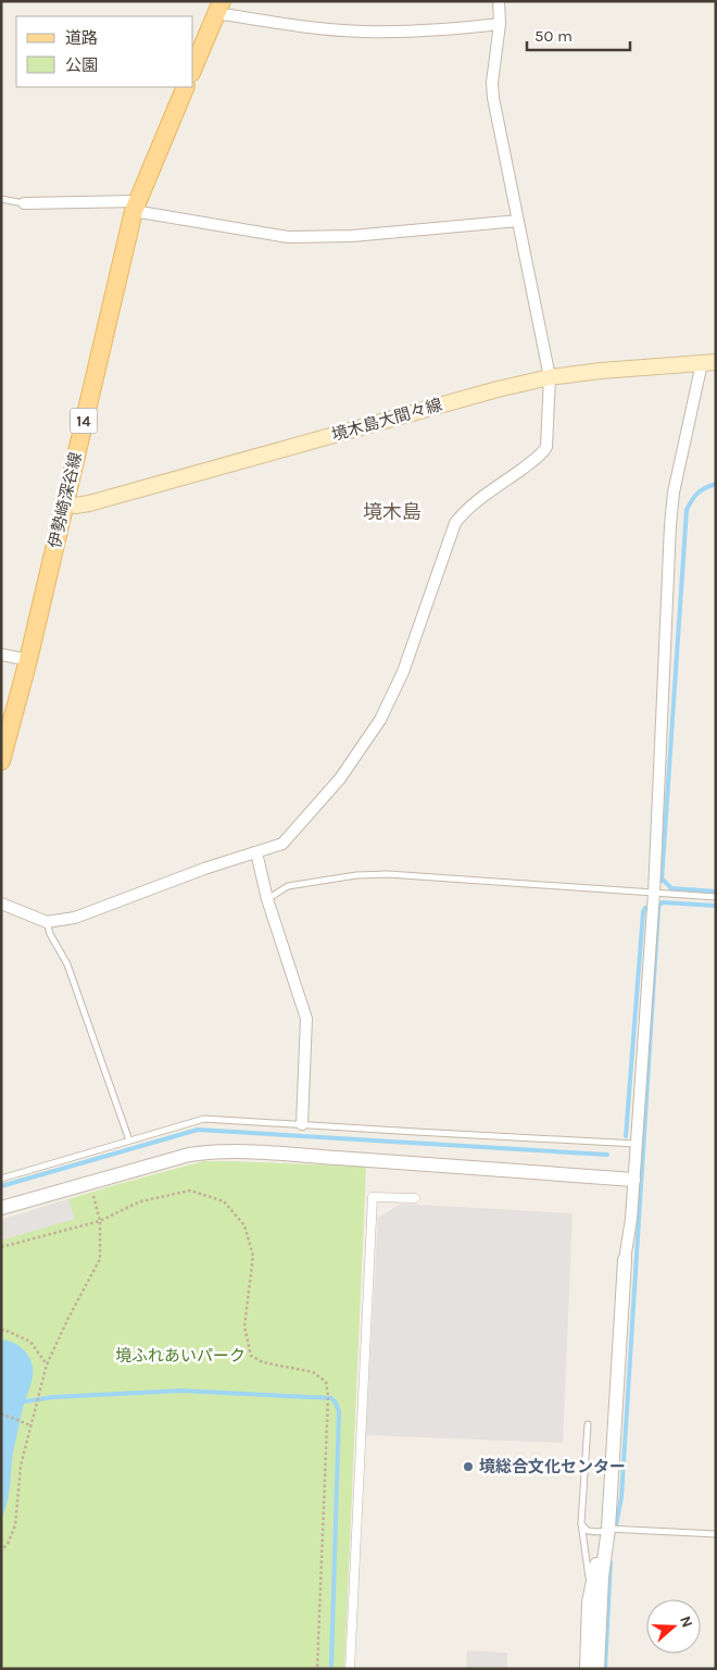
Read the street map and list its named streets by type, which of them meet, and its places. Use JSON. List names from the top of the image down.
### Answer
{
  "streets": {
    "main road": ["境木島大間々線", "14", "伊勢崎深谷線"]
  },
  "crossings": [
    ["境木島大間々線", "伊勢崎深谷線"]
  ],
  "districts": ["境木島"],
  "parks": ["境ふれあいパーク"],
  "places": ["境総合文化センター"],
  "legend": ["道路", "公園"],
  "scale_bar": "50 m",
  "north": "right"
}
